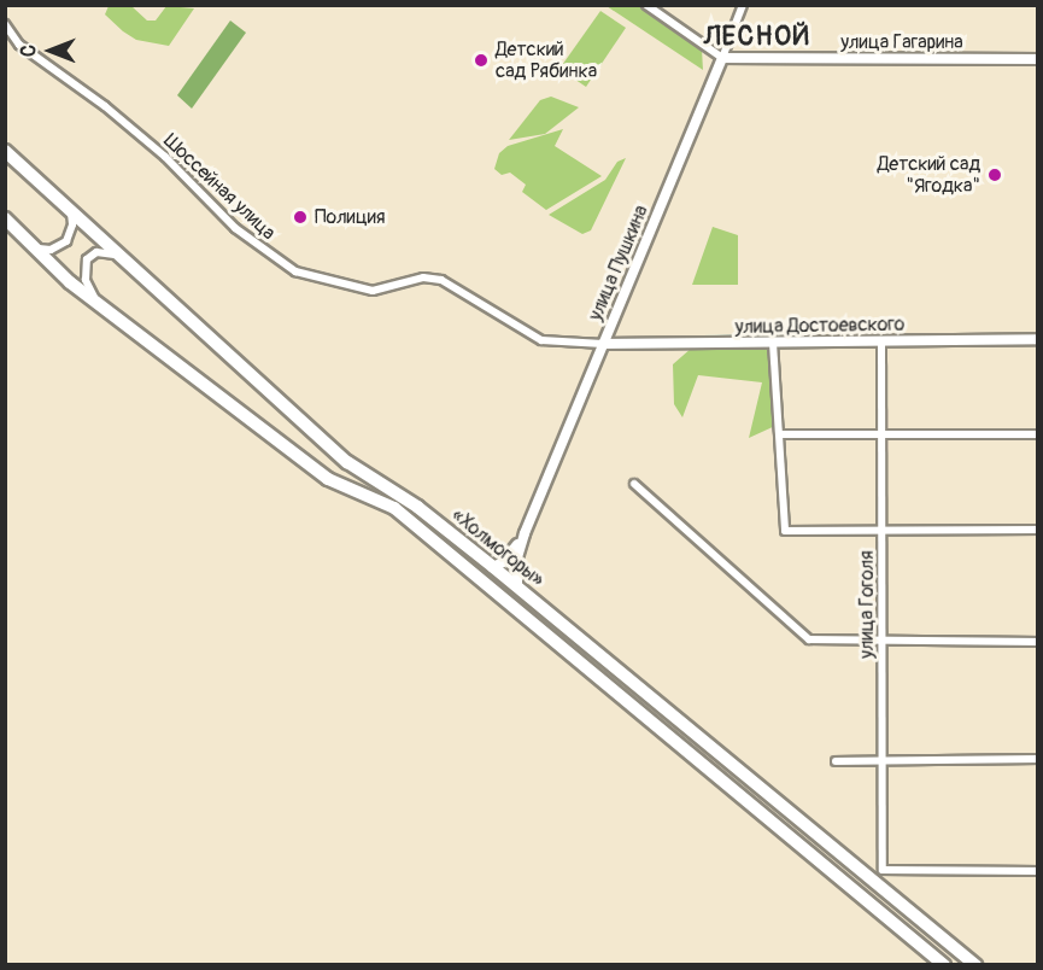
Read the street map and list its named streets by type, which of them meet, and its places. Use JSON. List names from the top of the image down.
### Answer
{
  "streets": {
    "highway": ["«Холмогоры»"],
    "street": [
      "улица Гагарина",
      "Шоссейная улица",
      "улица Пушкина",
      "улица Достоевского",
      "улица Гоголя"
    ]
  },
  "crossings": [
    ["улица Гагарина", "улица Пушкина"],
    ["Шоссейная улица", "улица Пушкина"],
    ["Шоссейная улица", "улица Достоевского"],
    ["улица Пушкина", "улица Достоевского"],
    ["улица Достоевского", "улица Гоголя"]
  ],
  "districts": ["ЛЕСНОЙ"],
  "places": ["Детский сад Рябинка", "Детский сад \"Ягодка\"", "Полиция"],
  "north": "left"
}
